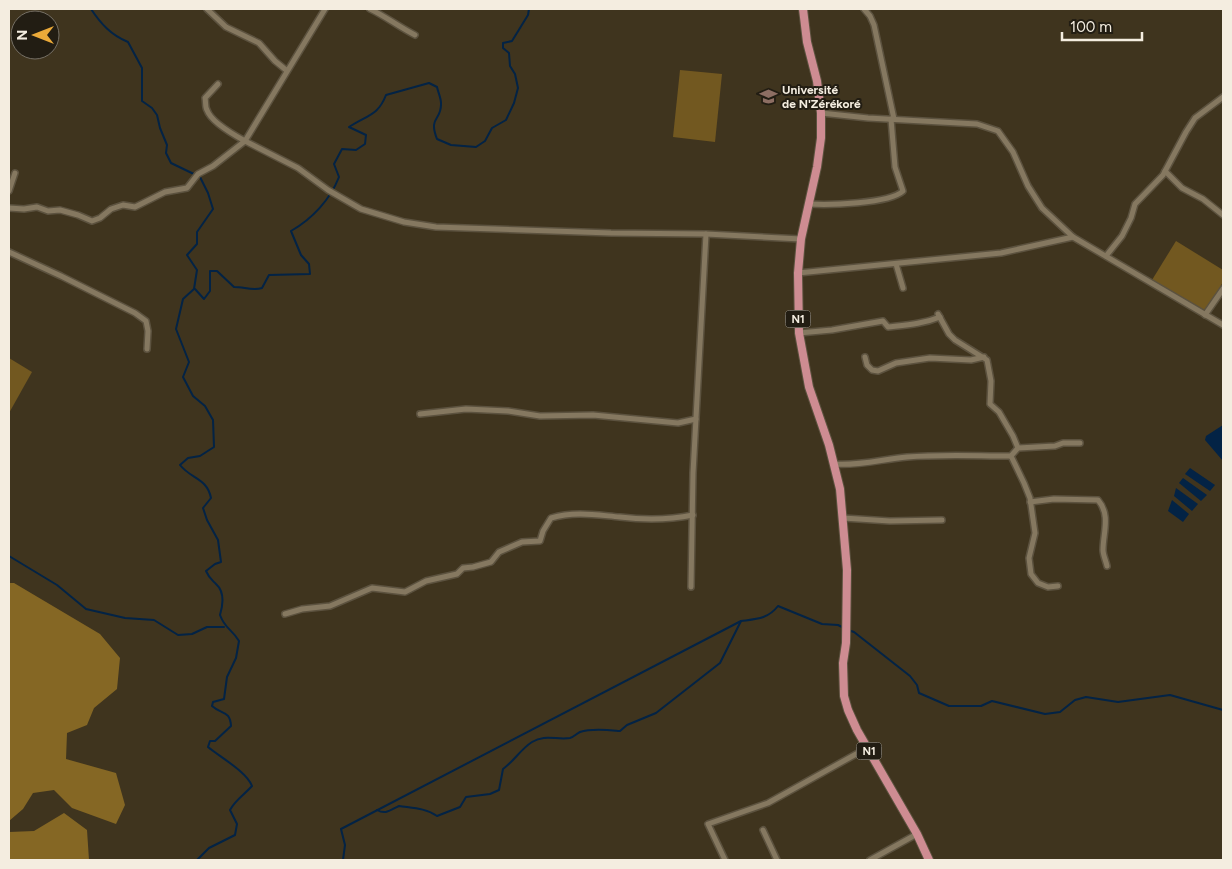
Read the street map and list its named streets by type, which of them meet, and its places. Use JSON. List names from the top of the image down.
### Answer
{
  "streets": {
    "main road": ["N1"]
  },
  "places": {
    "school or university": ["Université de N'Zérékoré"]
  },
  "scale_bar": "100 m",
  "north": "left"
}
